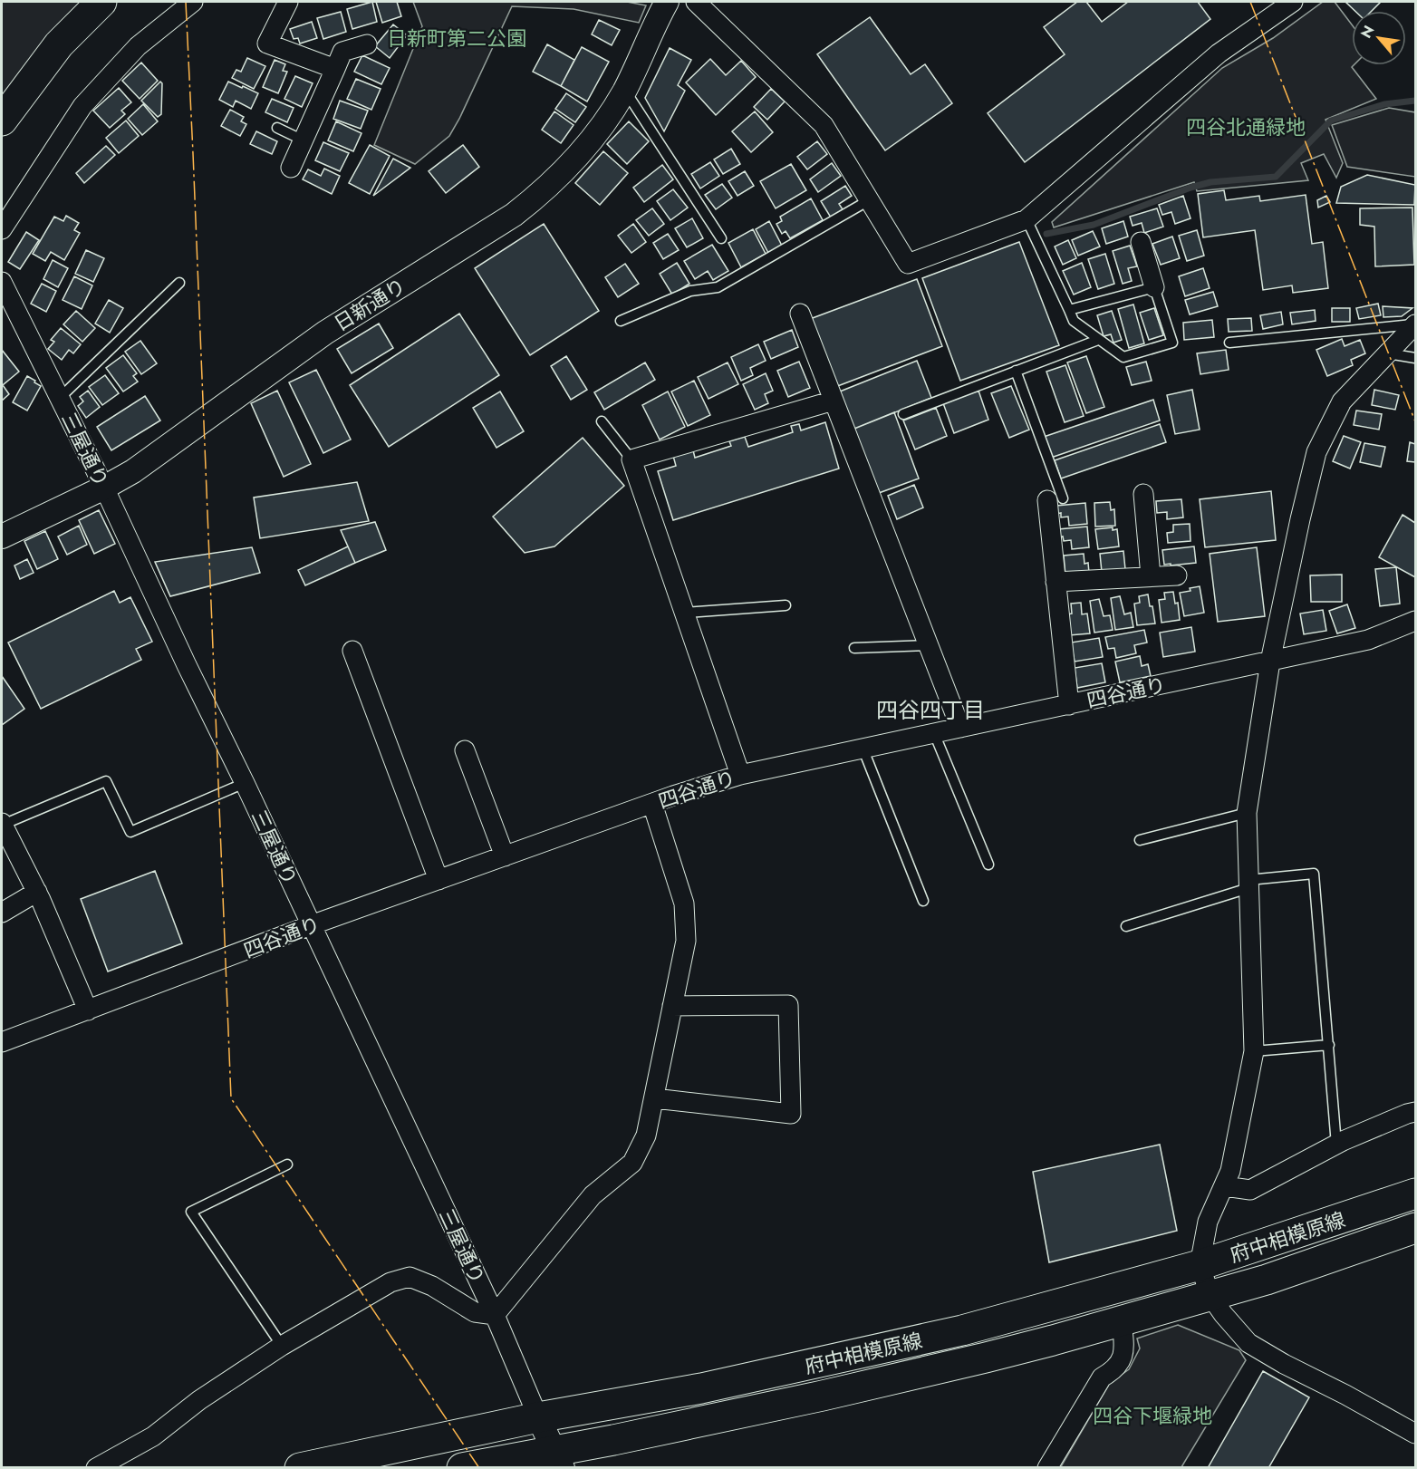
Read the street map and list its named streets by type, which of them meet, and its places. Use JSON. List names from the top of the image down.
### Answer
{
  "streets": {
    "main road": ["府中相模原線"],
    "street": ["日新通り", "三屋通り", "四谷通り"]
  },
  "crossings": [
    ["日新通り", "三屋通り"],
    ["三屋通り", "四谷通り"],
    ["三屋通り", "府中相模原線"]
  ],
  "districts": ["四谷四丁目"],
  "parks": ["日新町第二公園", "四谷北通緑地", "四谷下堰緑地"],
  "north": "top left"
}
